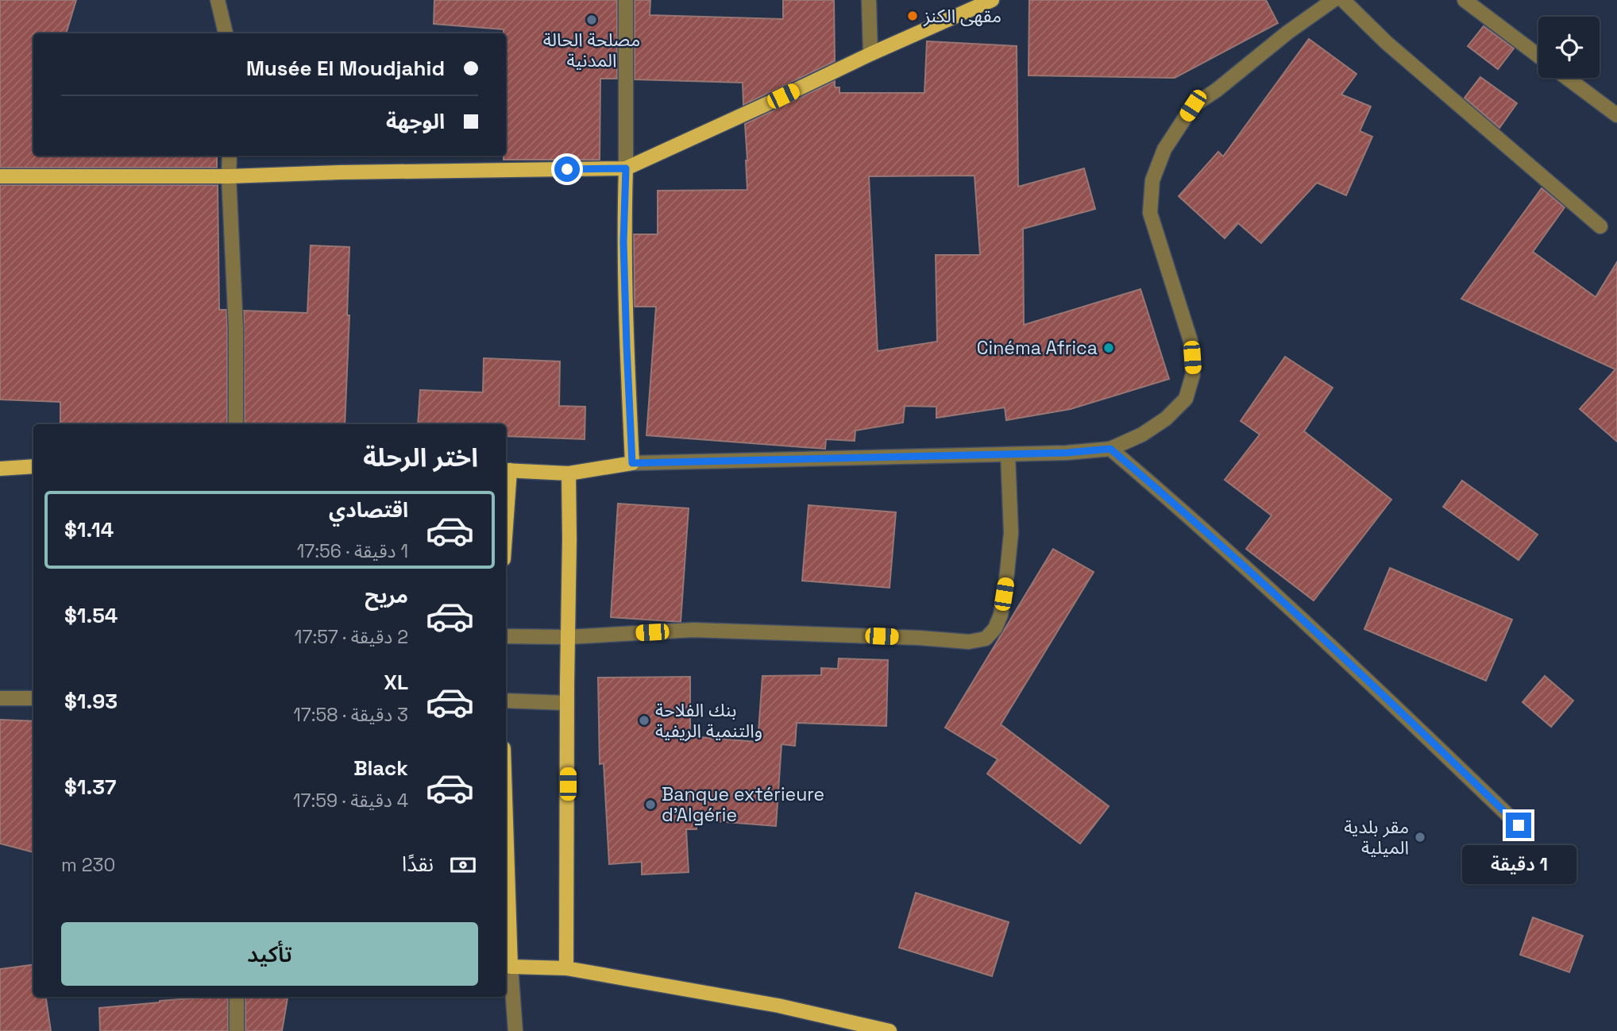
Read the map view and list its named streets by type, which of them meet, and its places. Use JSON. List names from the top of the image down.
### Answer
{
  "places": [
    "مقهى الكنز",
    "مصلحة الحالة المدنية",
    "Cinéma Africa",
    "بنك الفلاحة والتنمية الريفية",
    "Banque extérieure d'Algérie",
    "مقر بلدية الميلية"
  ],
  "page": {
    "banner": ["Musée El Moudjahid", "الوجهة"],
    "heading": "اختر الرحلة",
    "list": [
      {
        "name": "اقتصادي",
        "note": "1 دقيقة · 17:56",
        "value": "$1.14"
      },
      {
        "name": "مريح",
        "note": "2 دقيقة · 17:57",
        "value": "$1.54"
      },
      {
        "name": "XL",
        "note": "3 دقيقة · 17:58",
        "value": "$1.93"
      },
      {
        "name": "Black",
        "note": "4 دقيقة · 17:59",
        "value": "$1.37"
      }
    ],
    "pay": ["نقدًا", "230 m"],
    "bubble": "1 دقيقة",
    "buttons": "تأكيد"
  }
}
